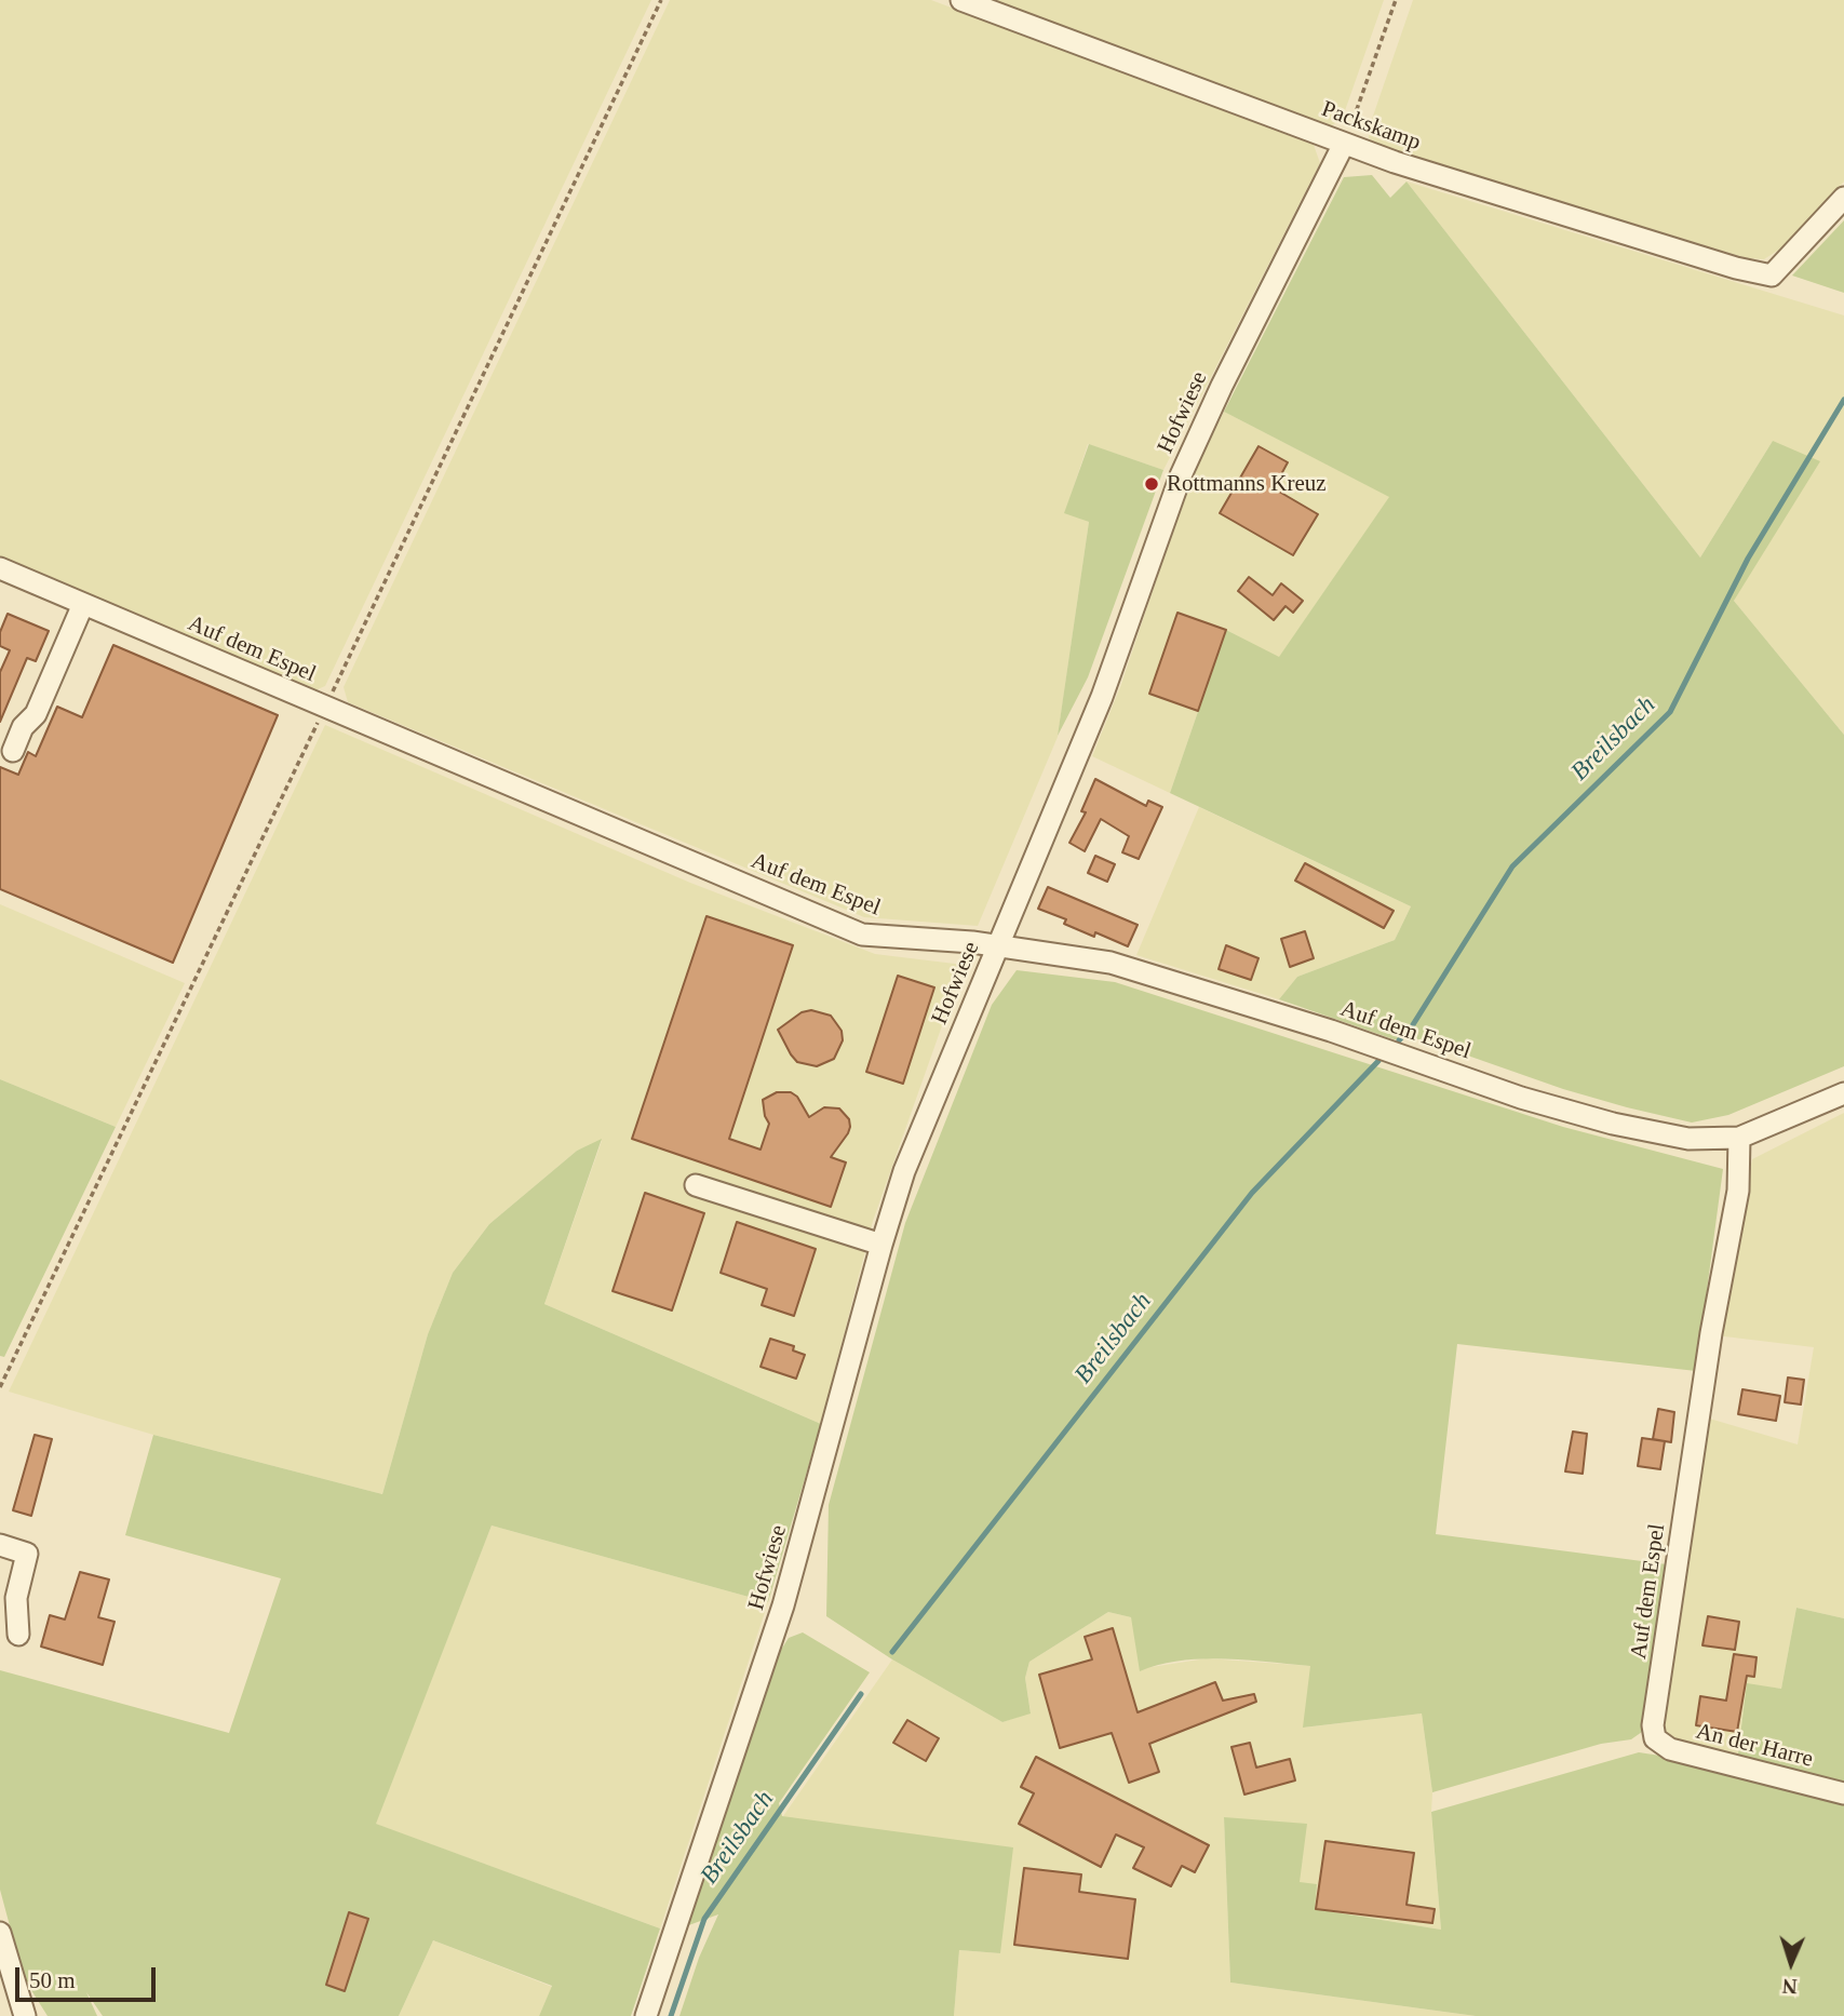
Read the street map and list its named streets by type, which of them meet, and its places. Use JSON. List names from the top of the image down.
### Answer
{
  "streets": {
    "street": [
      "Packskamp",
      "Hofwiese",
      "Auf dem Espel",
      "An der Harre"
    ]
  },
  "crossings": [
    ["Packskamp", "Hofwiese"],
    ["Hofwiese", "Auf dem Espel"],
    ["Auf dem Espel", "An der Harre"]
  ],
  "water": ["Breilsbach"],
  "places": ["Rottmanns Kreuz"],
  "scale_bar": "50 m",
  "north": "bottom"
}
